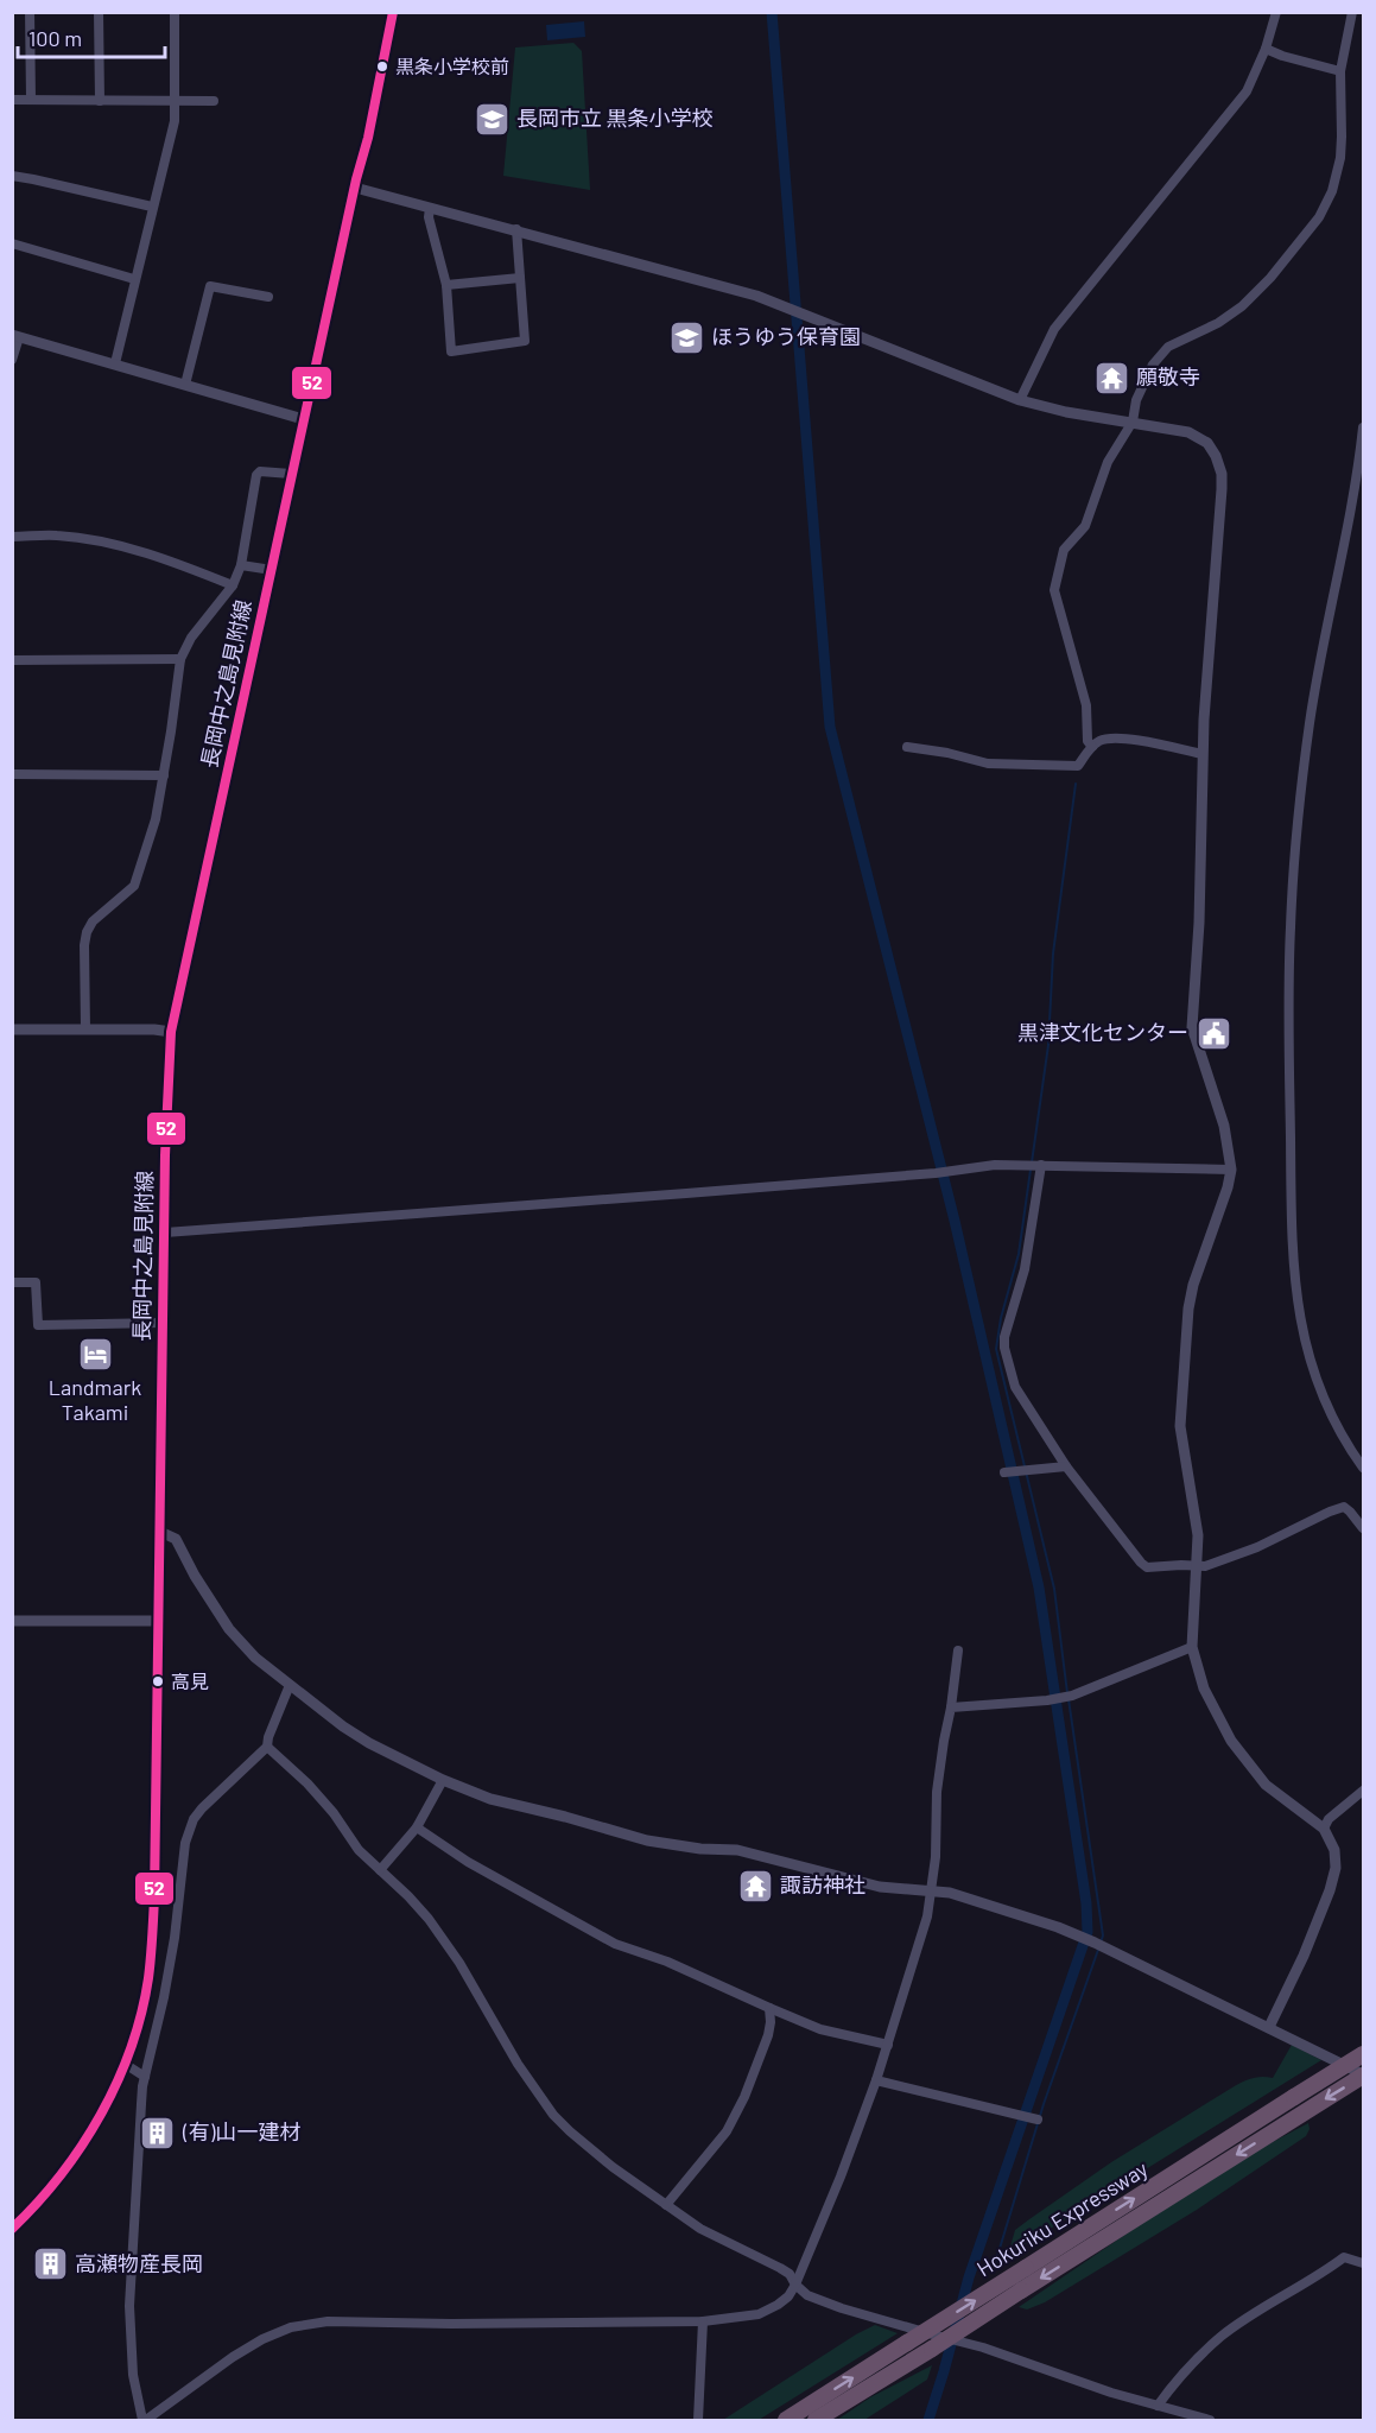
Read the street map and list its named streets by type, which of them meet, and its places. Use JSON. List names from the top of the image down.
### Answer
{
  "streets": {
    "highway": ["Hokuriku Expressway"],
    "main road": ["長岡中之島見附線"]
  },
  "places": {
    "other": ["黒条小学校前", "高見"],
    "school or university": ["長岡市立 黒条小学校", "ほうゆう保育園"],
    "temple": ["願敬寺", "諏訪神社"],
    "public building": ["黒津文化センター"],
    "hotel": ["Landmark Takami"],
    "building": ["(有)山一建材", "高瀬物産長岡"]
  },
  "lines": ["transit line 52"],
  "scale_bar": "100 m"
}
